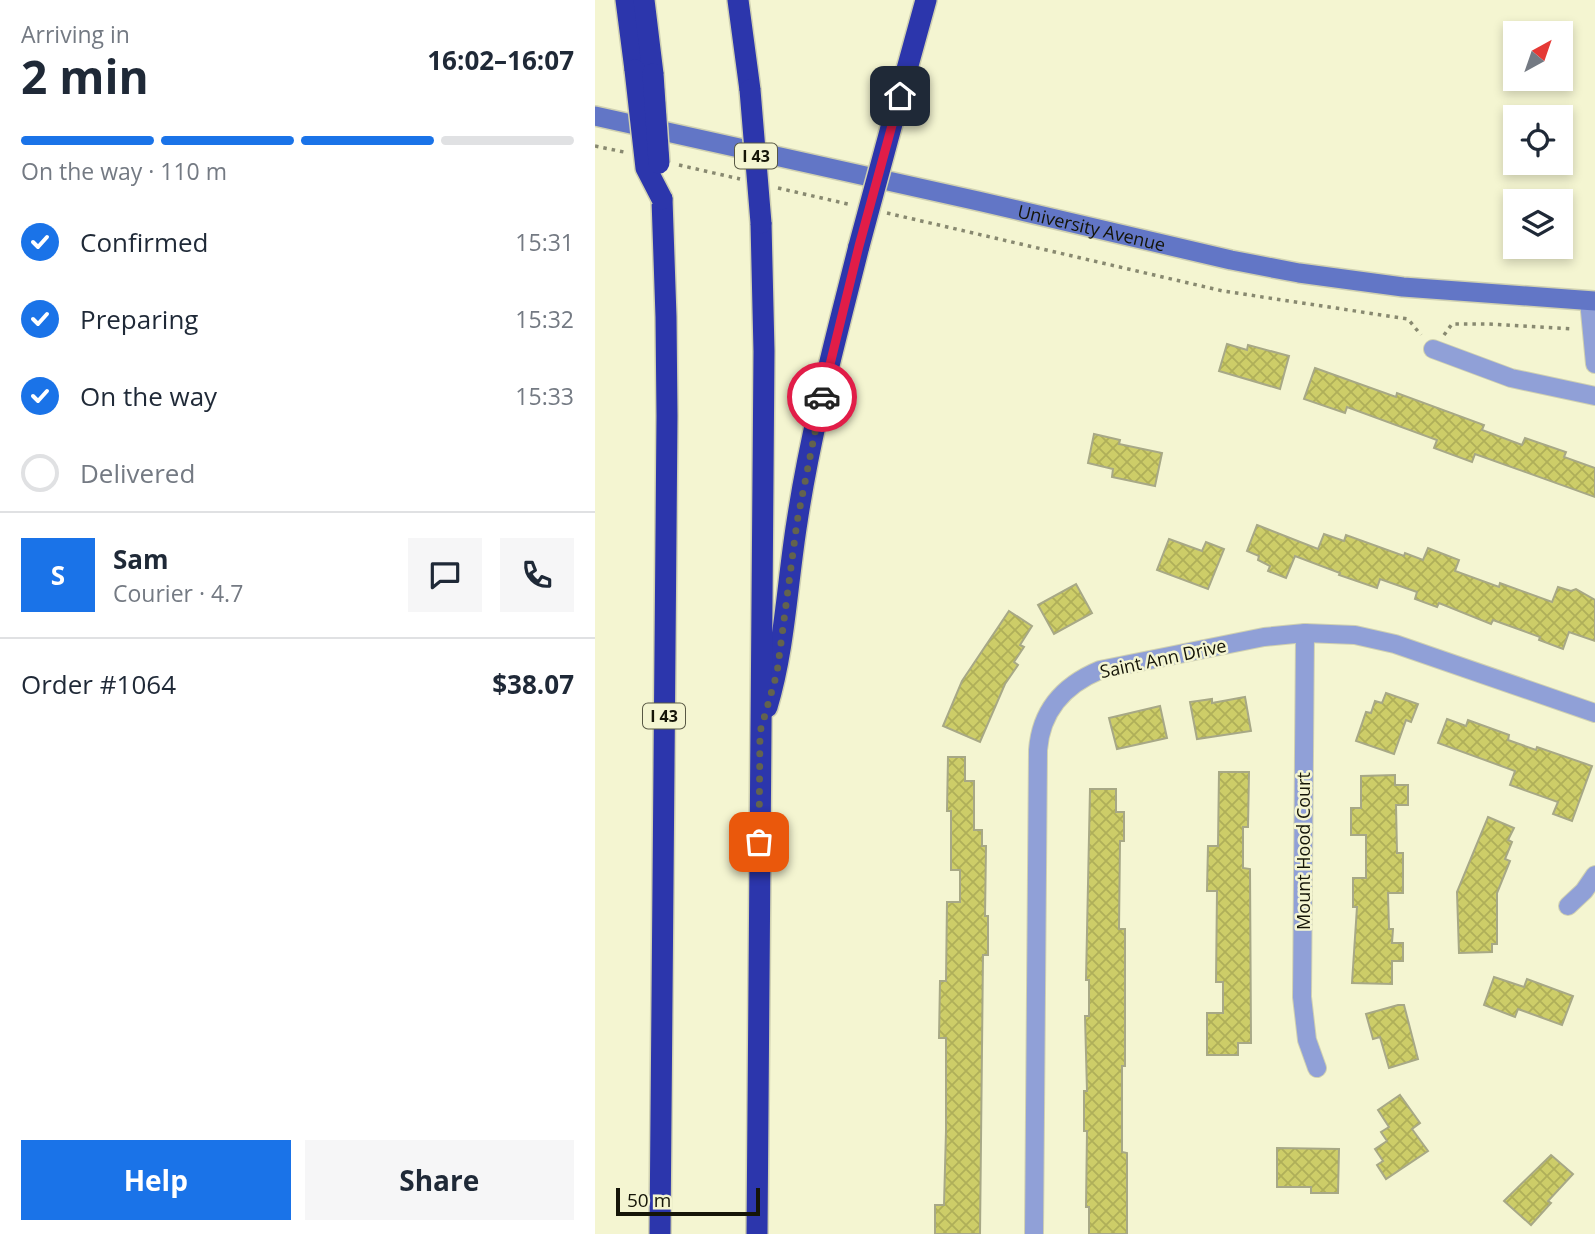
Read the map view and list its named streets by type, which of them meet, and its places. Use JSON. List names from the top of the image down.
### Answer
{
  "streets": {
    "highway": ["I 43"],
    "main road": ["University Avenue"],
    "street": ["Saint Ann Drive", "Mount Hood Court"]
  },
  "crossings": [
    ["Saint Ann Drive", "Mount Hood Court"]
  ],
  "scale_bar": "50 m",
  "north": "top right",
  "page": {
    "heading": ["2 min", "Arriving in", "16:02–16:07"],
    "panel": [
      "Sam",
      "Courier · 4.7",
      "Order #1064",
      "$38.07"
    ],
    "bar": "On the way · 110 m",
    "list": [
      ["Confirmed", "15:31"],
      ["Preparing", "15:32"],
      ["On the way", "15:33"],
      "Delivered"
    ],
    "round": "S",
    "buttons": ["Help", "Share"],
    "scale": "50 m"
  }
}
